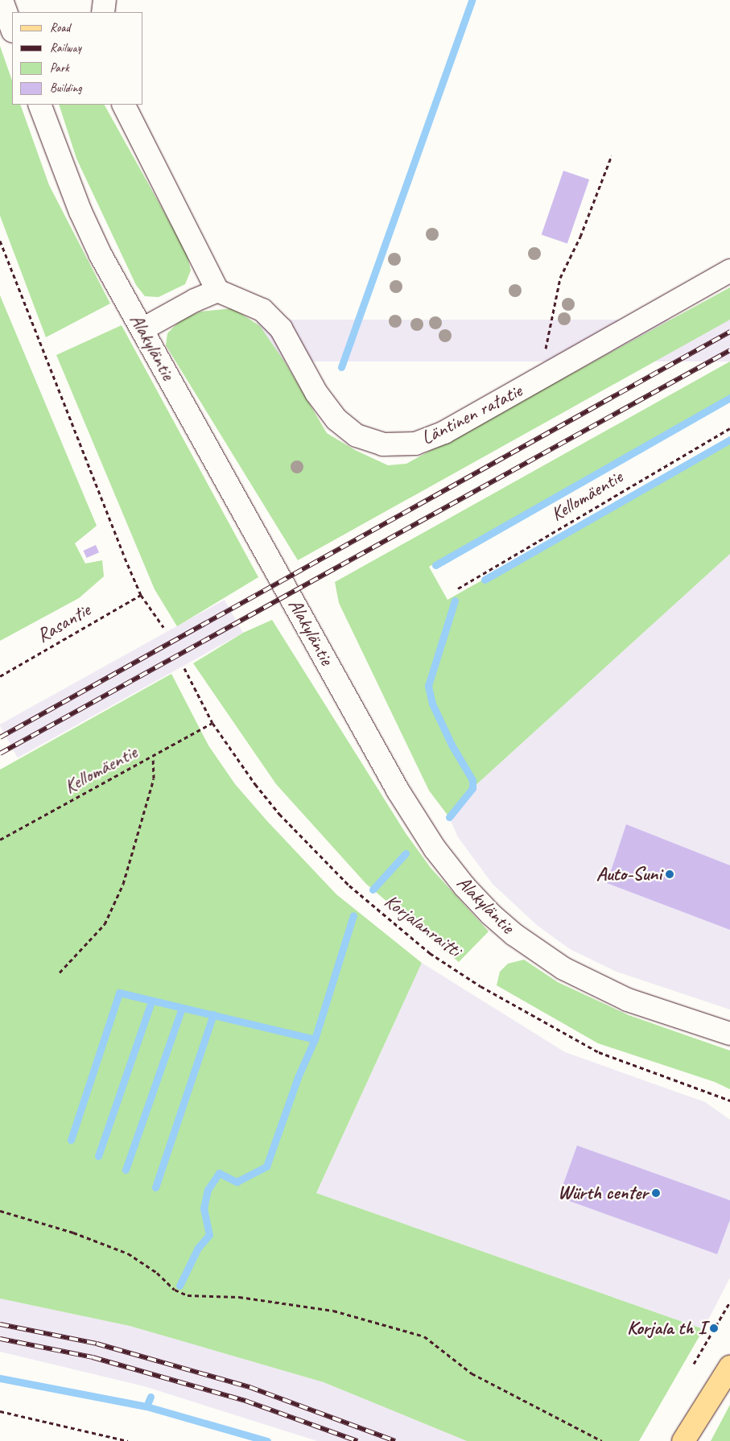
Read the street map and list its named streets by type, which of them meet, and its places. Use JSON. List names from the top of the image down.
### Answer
{
  "streets": {
    "street": ["Alakyläntie", "Läntinen ratatie"],
    "path": ["Kellomäentie", "Rasantie", "Korjalanraitti"]
  },
  "crossings": [
    ["Kellomäentie", "Korjalanraitti"]
  ],
  "places": ["Auto-Suni", "Würth center", "Korjala th I"],
  "legend": [
    "Road",
    "Railway",
    "Park",
    "Building"
  ]
}
